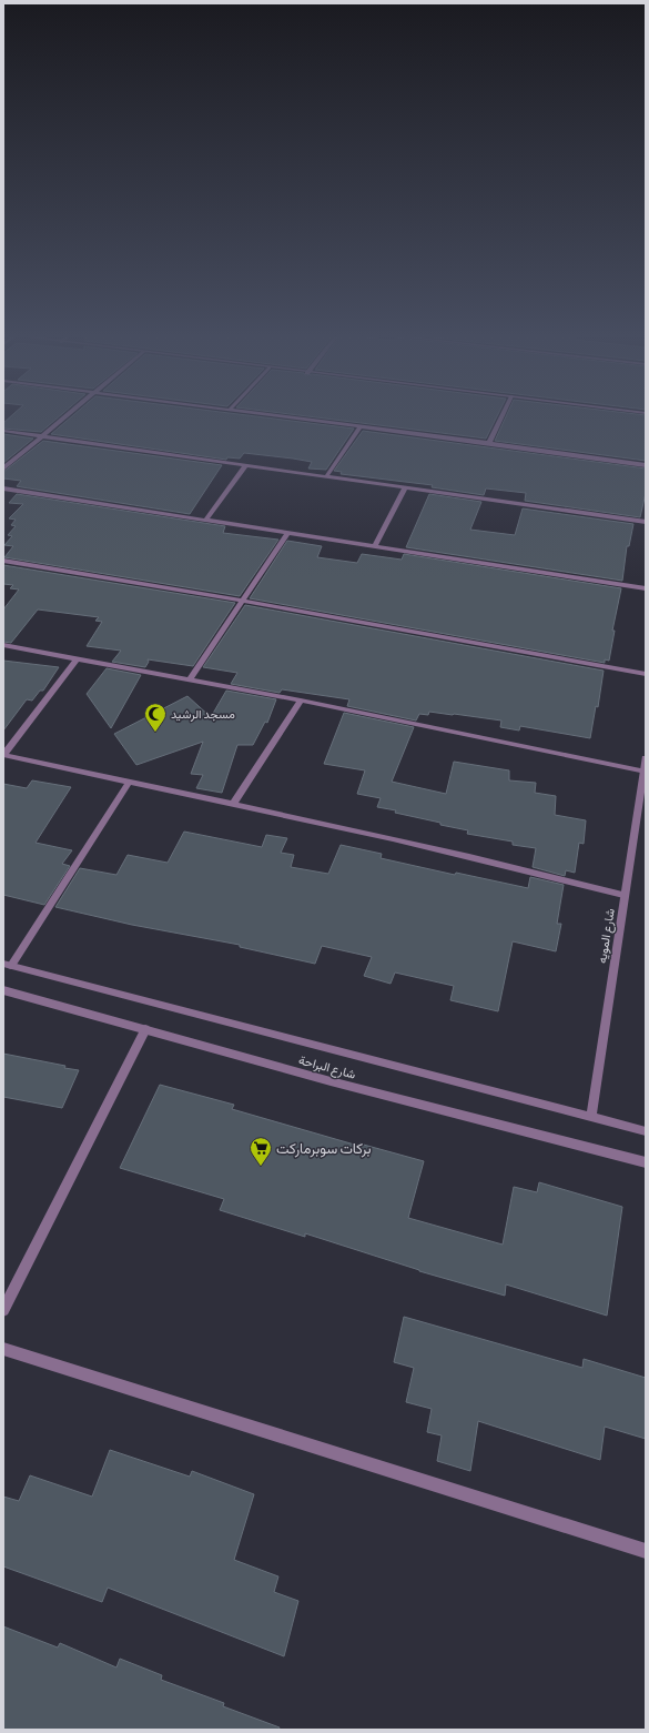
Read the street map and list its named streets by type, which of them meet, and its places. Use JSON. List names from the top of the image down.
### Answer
{
  "streets": {
    "street": ["شارع المويه", "شارع البراحة"]
  },
  "crossings": [
    ["شارع المويه", "شارع البراحة"]
  ],
  "places": {
    "mosque": ["مسجد الرشيد"],
    "supermarket": ["بركات سوبرماركت"]
  }
}
